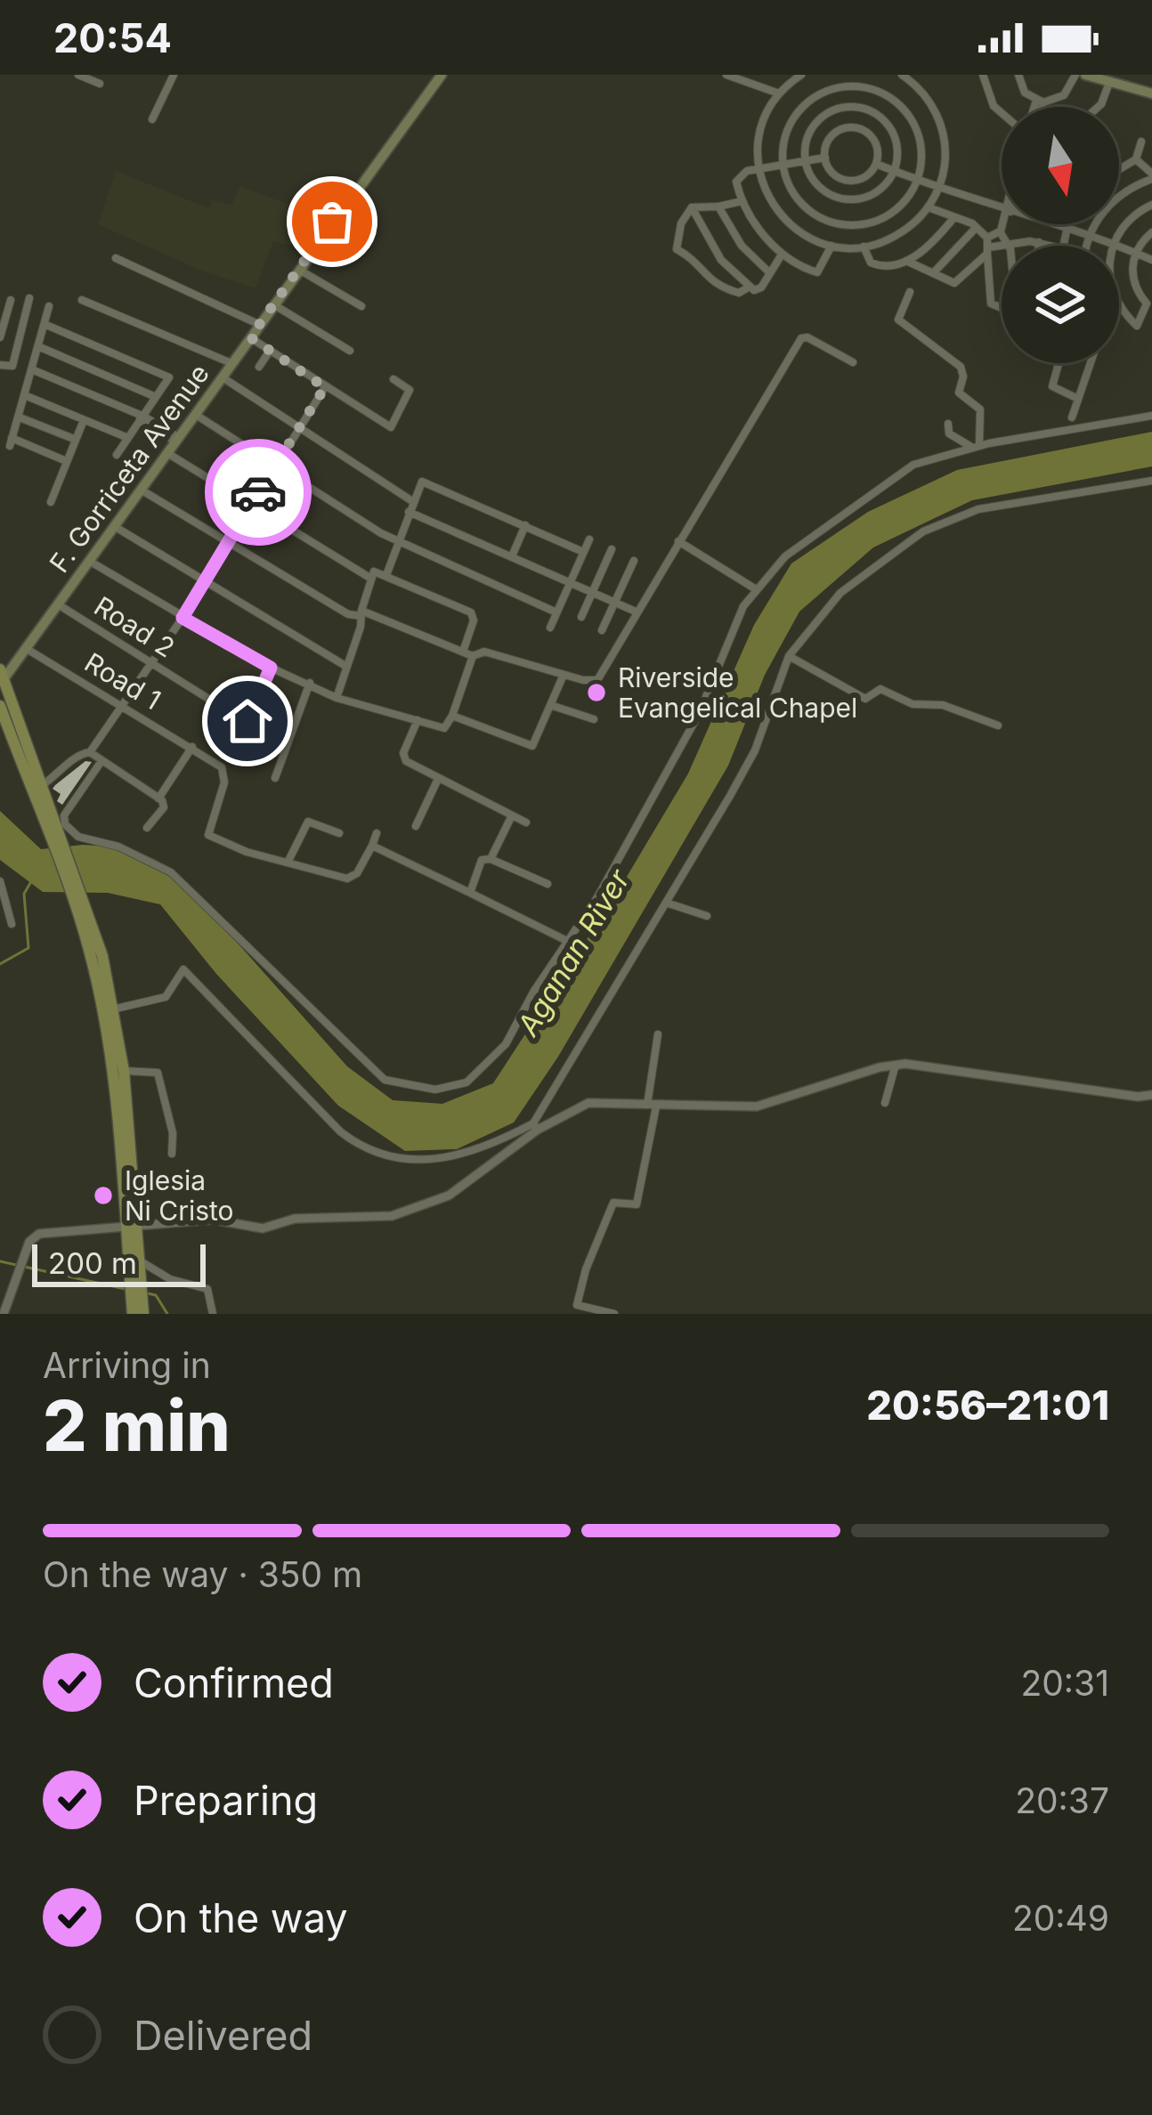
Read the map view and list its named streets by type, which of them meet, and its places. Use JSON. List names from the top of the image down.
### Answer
{
  "streets": {
    "main road": ["F. Gorriceta Avenue"],
    "street": ["Road 2", "Road 1"]
  },
  "crossings": [
    ["F. Gorriceta Avenue", "Road 2"],
    ["F. Gorriceta Avenue", "Road 1"]
  ],
  "water": ["Aganan River"],
  "places": ["Riverside Evangelical Chapel", "Iglesia Ni Cristo"],
  "scale_bar": "200 m",
  "north": "bottom",
  "page": {
    "status": "20:54",
    "scale": "200 m",
    "heading": ["2 min", "Arriving in", "20:56–21:01"],
    "bar": "On the way · 350 m",
    "list": [
      ["Confirmed", "20:31"],
      ["Preparing", "20:37"],
      ["On the way", "20:49"],
      "Delivered"
    ]
  }
}
